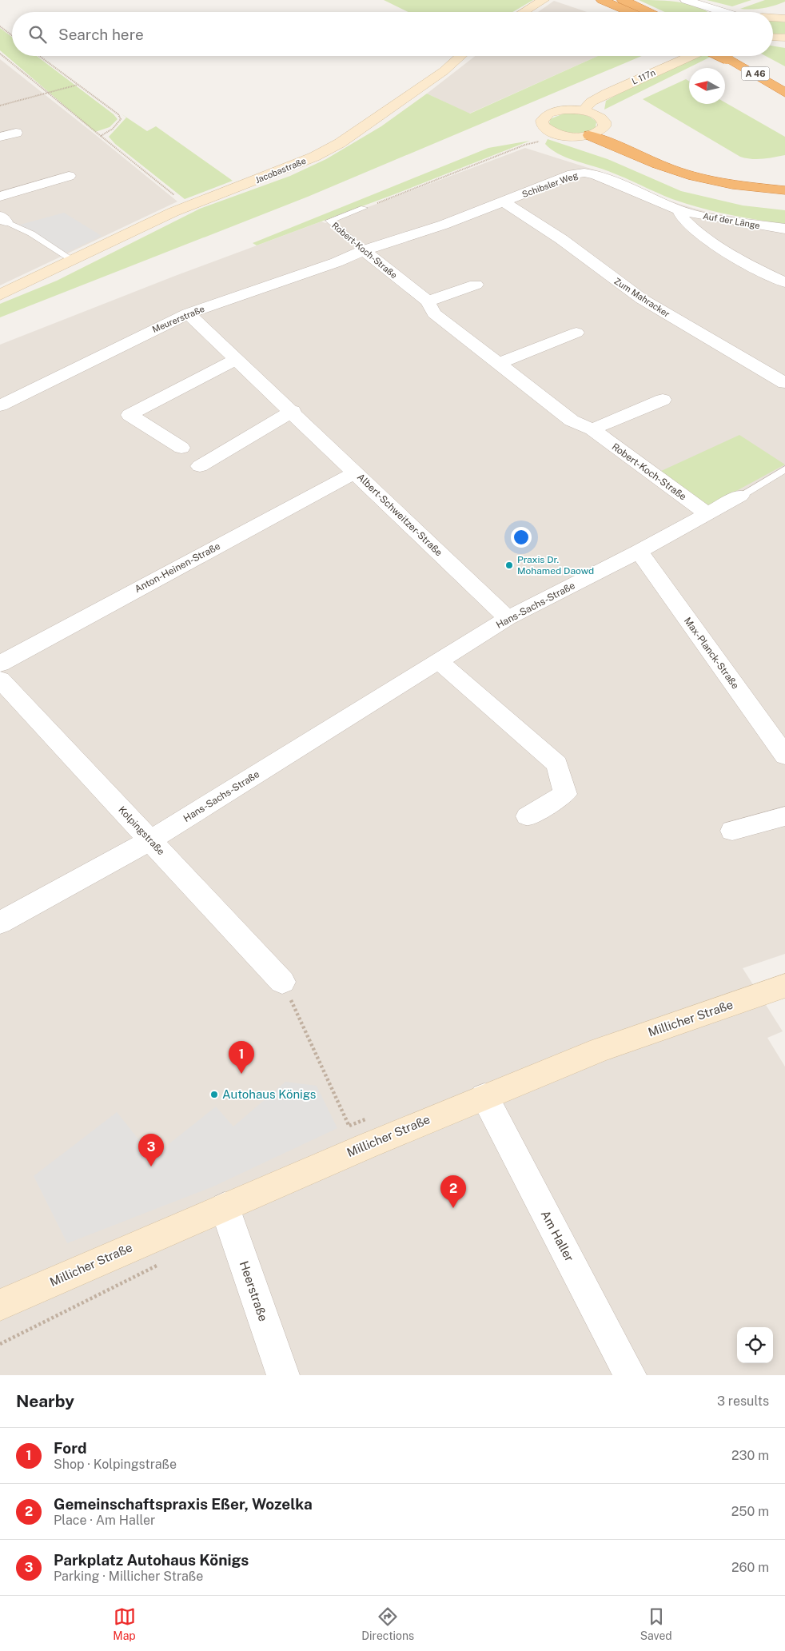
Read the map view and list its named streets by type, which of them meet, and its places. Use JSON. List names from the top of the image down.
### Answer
{
  "streets": {
    "highway": ["A 46"],
    "main road": ["L 117n", "Jacobastraße", "Millicher Straße"],
    "street": [
      "Schibsler Weg",
      "Auf der Länge",
      "Robert-Koch-Straße",
      "Zum Mahracker",
      "Meurerstraße",
      "Albert-Schweitzer-Straße",
      "Anton-Heinen-Straße",
      "Hans-Sachs-Straße",
      "Max-Planck-Straße",
      "Kolpingstraße",
      "Am Haller",
      "Heerstraße"
    ]
  },
  "crossings": [
    ["Schibsler Weg", "Auf der Länge"],
    ["Schibsler Weg", "Robert-Koch-Straße"],
    ["Schibsler Weg", "Zum Mahracker"],
    ["Schibsler Weg", "Meurerstraße"],
    ["Robert-Koch-Straße", "Meurerstraße"],
    ["Robert-Koch-Straße", "Hans-Sachs-Straße"],
    ["Meurerstraße", "Albert-Schweitzer-Straße"],
    ["Albert-Schweitzer-Straße", "Anton-Heinen-Straße"],
    ["Albert-Schweitzer-Straße", "Hans-Sachs-Straße"],
    ["Hans-Sachs-Straße", "Max-Planck-Straße"],
    ["Hans-Sachs-Straße", "Kolpingstraße"],
    ["Millicher Straße", "Am Haller"],
    ["Millicher Straße", "Heerstraße"]
  ],
  "places": ["Praxis Dr. Mohamed Daowd", "Autohaus Königs"],
  "north": "left",
  "page": {
    "search": "Search here",
    "pins": ["1", "3", "2"],
    "heading": ["Nearby", "3 results"],
    "list": [
      {
        "mark": "1",
        "name": "Ford",
        "note": "Shop · Kolpingstraße",
        "value": "230 m"
      },
      {
        "mark": "2",
        "name": "Gemeinschaftspraxis Eßer, Wozelka",
        "note": "Place · Am Haller",
        "value": "250 m"
      },
      {
        "mark": "3",
        "name": "Parkplatz Autohaus Königs",
        "note": "Parking · Millicher Straße",
        "value": "260 m"
      }
    ],
    "nav": ["Map", "Directions", "Saved"]
  }
}
